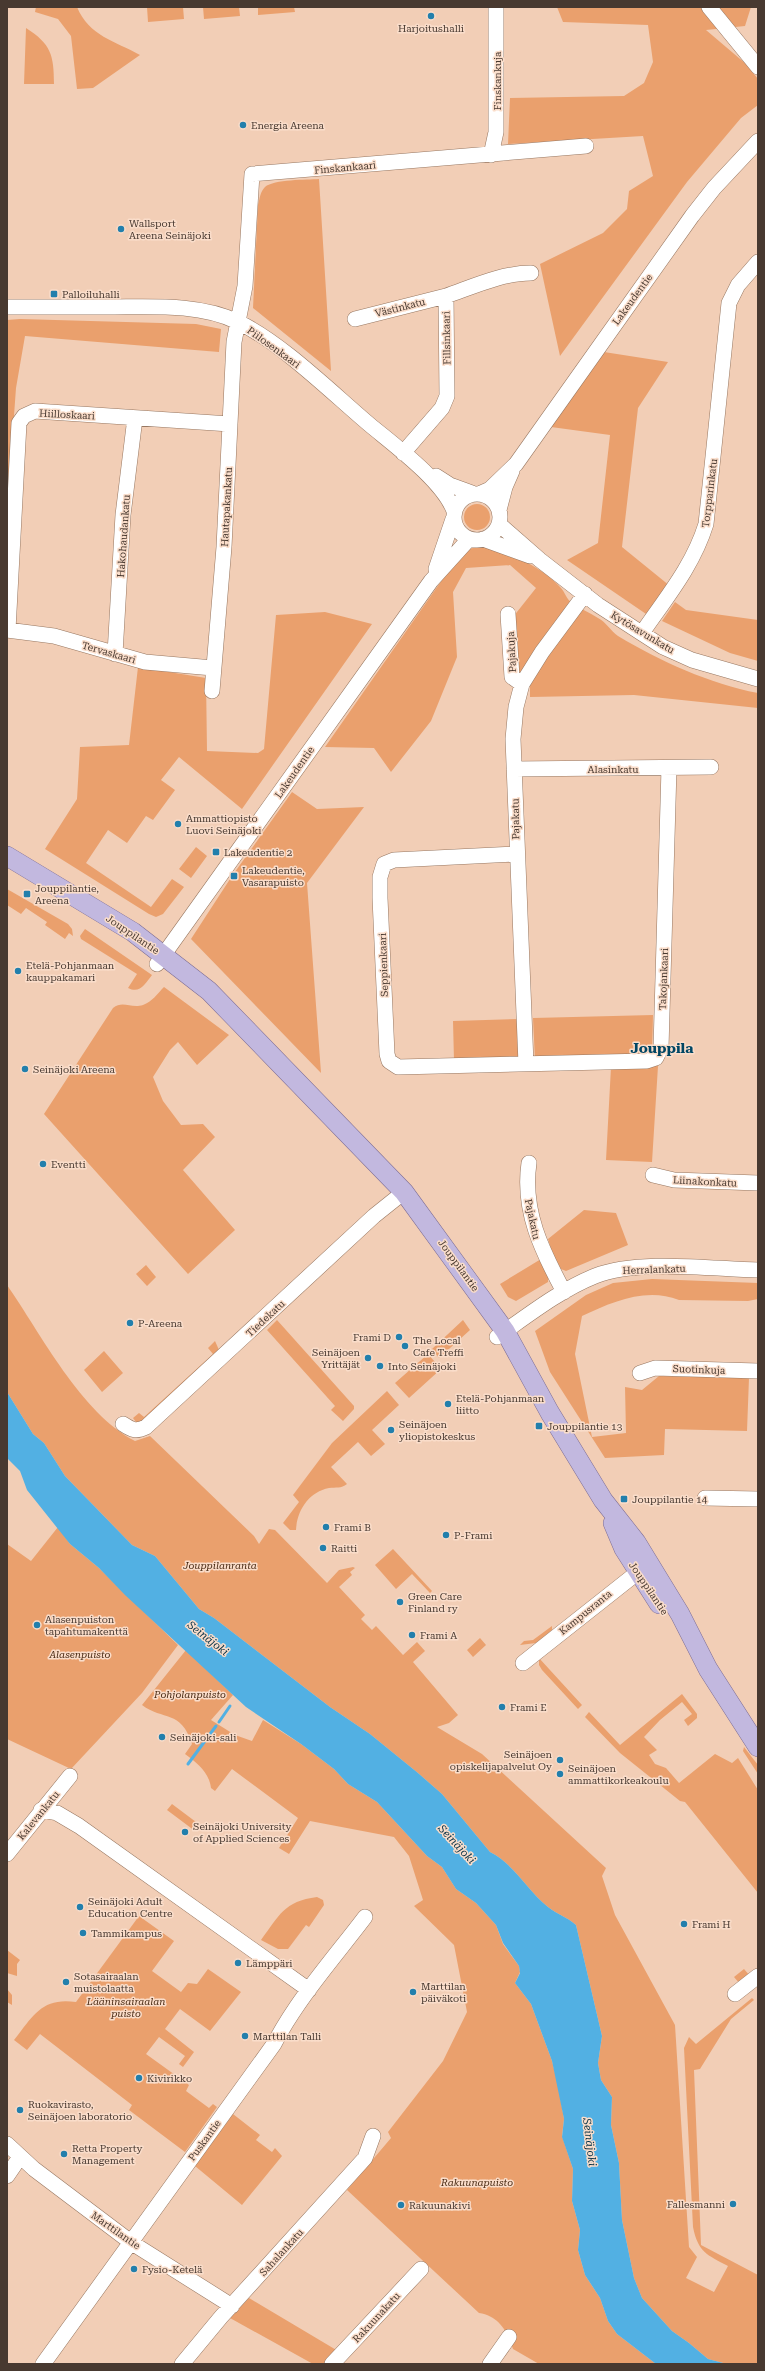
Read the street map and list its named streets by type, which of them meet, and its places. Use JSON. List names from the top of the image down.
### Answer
{
  "streets": {
    "main road": ["Jouppilantie"],
    "street": [
      "Finskankuja",
      "Finskankaari",
      "Lakeudentie",
      "Västinkatu",
      "Fillsinkaari",
      "Piilosenkaari",
      "Hiilloskaari",
      "Torpparinkatu",
      "Hautapakankatu",
      "Hakohaudankatu",
      "Kytösavunkatu",
      "Tervaskaari",
      "Pajakuja",
      "Alasinkatu",
      "Pajakatu",
      "Seppienkaari",
      "Takojankaari",
      "Liinakonkatu",
      "Herralankatu",
      "Tiedekatu",
      "Suotinkuja",
      "Kampusranta",
      "Kalevankatu",
      "Puskantie",
      "Marttilantie",
      "Sahalankatu",
      "Rakuunakatu"
    ]
  },
  "crossings": [
    ["Finskankuja", "Finskankaari"],
    ["Finskankaari", "Piilosenkaari"],
    ["Finskankaari", "Hautapakankatu"],
    ["Lakeudentie", "Piilosenkaari"],
    ["Lakeudentie", "Kytösavunkatu"],
    ["Lakeudentie", "Jouppilantie"],
    ["Västinkatu", "Fillsinkaari"],
    ["Fillsinkaari", "Piilosenkaari"],
    ["Piilosenkaari", "Hautapakankatu"],
    ["Piilosenkaari", "Kytösavunkatu"],
    ["Hiilloskaari", "Hautapakankatu"],
    ["Hiilloskaari", "Hakohaudankatu"],
    ["Hiilloskaari", "Tervaskaari"],
    ["Torpparinkatu", "Kytösavunkatu"],
    ["Hautapakankatu", "Tervaskaari"],
    ["Hakohaudankatu", "Tervaskaari"],
    ["Kytösavunkatu", "Pajakatu"],
    ["Pajakuja", "Pajakatu"],
    ["Alasinkatu", "Pajakatu"],
    ["Alasinkatu", "Takojankaari"],
    ["Pajakatu", "Seppienkaari"],
    ["Pajakatu", "Takojankaari"],
    ["Pajakatu", "Herralankatu"],
    ["Jouppilantie", "Herralankatu"],
    ["Jouppilantie", "Tiedekatu"],
    ["Jouppilantie", "Kampusranta"],
    ["Seppienkaari", "Takojankaari"],
    ["Puskantie", "Marttilantie"],
    ["Marttilantie", "Sahalankatu"]
  ],
  "districts": ["Jouppila"],
  "water": ["Seinäjoki"],
  "parks": [
    "Jouppilanranta",
    "Alasenpuisto",
    "Pohjolanpuisto",
    "Lääninsairaalan puisto",
    "Rakuunapuisto"
  ],
  "places": {
    "other": [
      "Harjoitushalli",
      "Energia Areena",
      "Wallsport Areena Seinäjoki",
      "Ammattiopisto Luovi Seinäjoki",
      "Etelä-Pohjanmaan kauppakamari",
      "Seinäjoki Areena",
      "Eventti",
      "P-Areena",
      "Frami D",
      "The Local Cafe Treffi",
      "Seinäjoen Yrittäjät",
      "Into Seinäjoki",
      "Etelä-Pohjanmaan liitto",
      "Seinäjoen yliopistokeskus",
      "Frami B",
      "P-Frami",
      "Raitti",
      "Green Care Finland ry",
      "Alasenpuiston tapahtumakenttä",
      "Frami A",
      "Frami E",
      "Seinäjoki-sali",
      "Seinäjoen opiskelijapalvelut Oy",
      "Seinäjoen ammattikorkeakoulu",
      "Seinäjoki University of Applied Sciences",
      "Seinäjoki Adult Education Centre",
      "Frami H",
      "Tammikampus",
      "Lämppäri",
      "Sotasairaalan muistolaatta",
      "Marttilan päiväkoti",
      "Marttilan Talli",
      "Kivirikko",
      "Ruokavirasto, Seinäjoen laboratorio",
      "Retta Property Management",
      "Fallesmanni",
      "Rakuunakivi",
      "Fysio-Ketelä"
    ],
    "transit": [
      "Palloiluhalli",
      "Lakeudentie 2",
      "Lakeudentie, Vasarapuisto",
      "Jouppilantie, Areena",
      "Jouppilantie 13",
      "Jouppilantie 14"
    ]
  }
}
